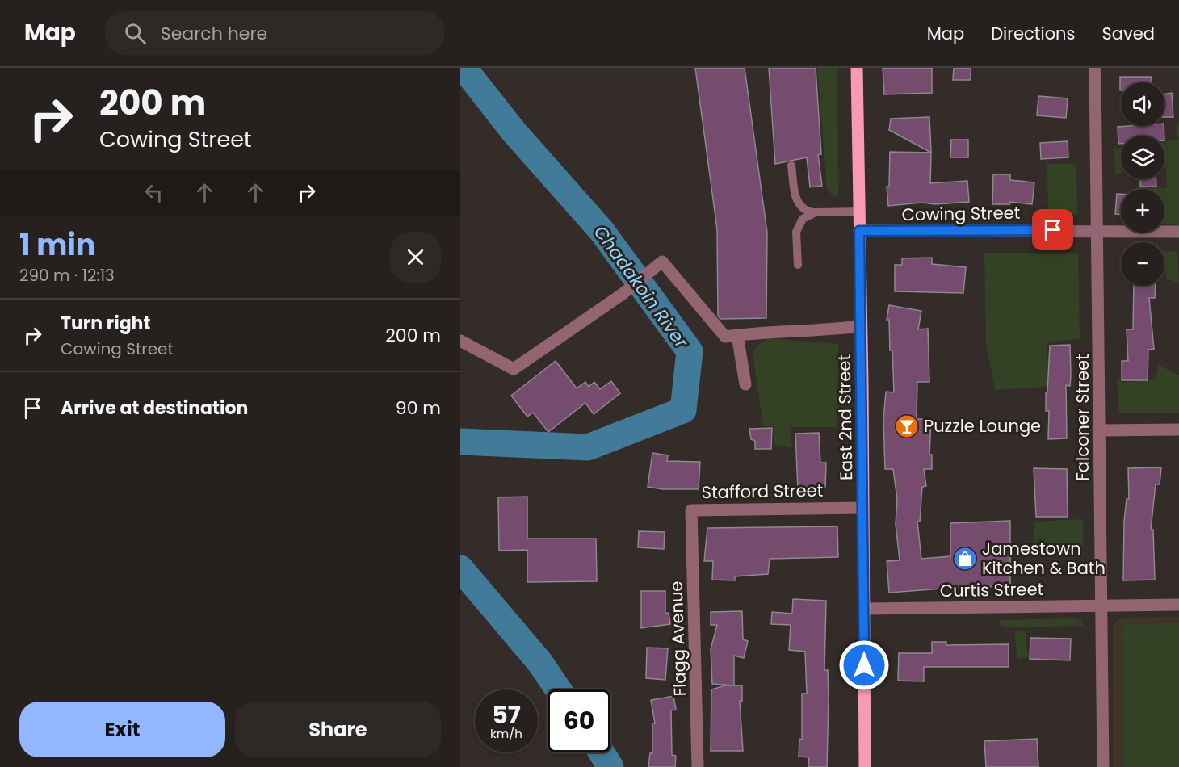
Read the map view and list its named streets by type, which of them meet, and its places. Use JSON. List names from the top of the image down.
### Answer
{
  "streets": {
    "main road": ["East 2nd Street"],
    "street": [
      "Cowing Street",
      "Falconer Street",
      "Stafford Street",
      "Curtis Street",
      "Flagg Avenue"
    ]
  },
  "crossings": [
    ["Cowing Street", "East 2nd Street"],
    ["Cowing Street", "Falconer Street"],
    ["East 2nd Street", "Stafford Street"],
    ["East 2nd Street", "Curtis Street"],
    ["Falconer Street", "Curtis Street"],
    ["Stafford Street", "Flagg Avenue"]
  ],
  "water": ["Chadakoin River"],
  "places": {
    "bar": ["Puzzle Lounge"],
    "shop": ["Jamestown Kitchen & Bath"]
  },
  "page": {
    "header": "Map",
    "search": "Search here",
    "nav": ["Map", "Directions", "Saved"],
    "turn": ["200 m", "Cowing Street"],
    "map_buttons": ["+", "−"],
    "heading": ["1 min", "290 m · 12:13"],
    "list": [
      {
        "name": "Turn right",
        "note": "Cowing Street",
        "value": "200 m"
      },
      {
        "name": "Arrive at destination",
        "value": "90 m"
      }
    ],
    "speed": "57 km/h",
    "limit": "60",
    "buttons": ["Exit", "Share"]
  }
}
